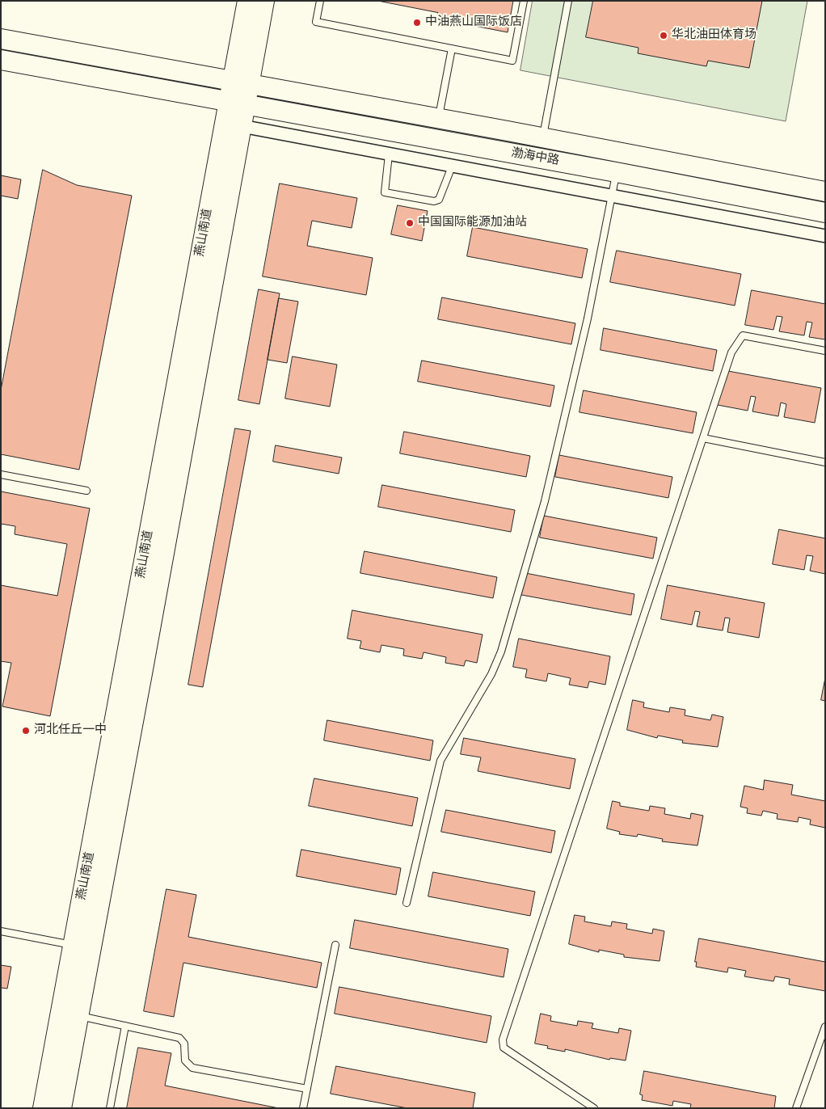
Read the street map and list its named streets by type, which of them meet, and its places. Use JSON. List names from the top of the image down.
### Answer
{
  "streets": {
    "main road": ["渤海中路", "燕山南道"]
  },
  "crossings": [
    ["渤海中路", "燕山南道"]
  ],
  "places": [
    "中油燕山国际饭店",
    "华北油田体育场",
    "中国国际能源加油站",
    "河北任丘一中"
  ]
}
